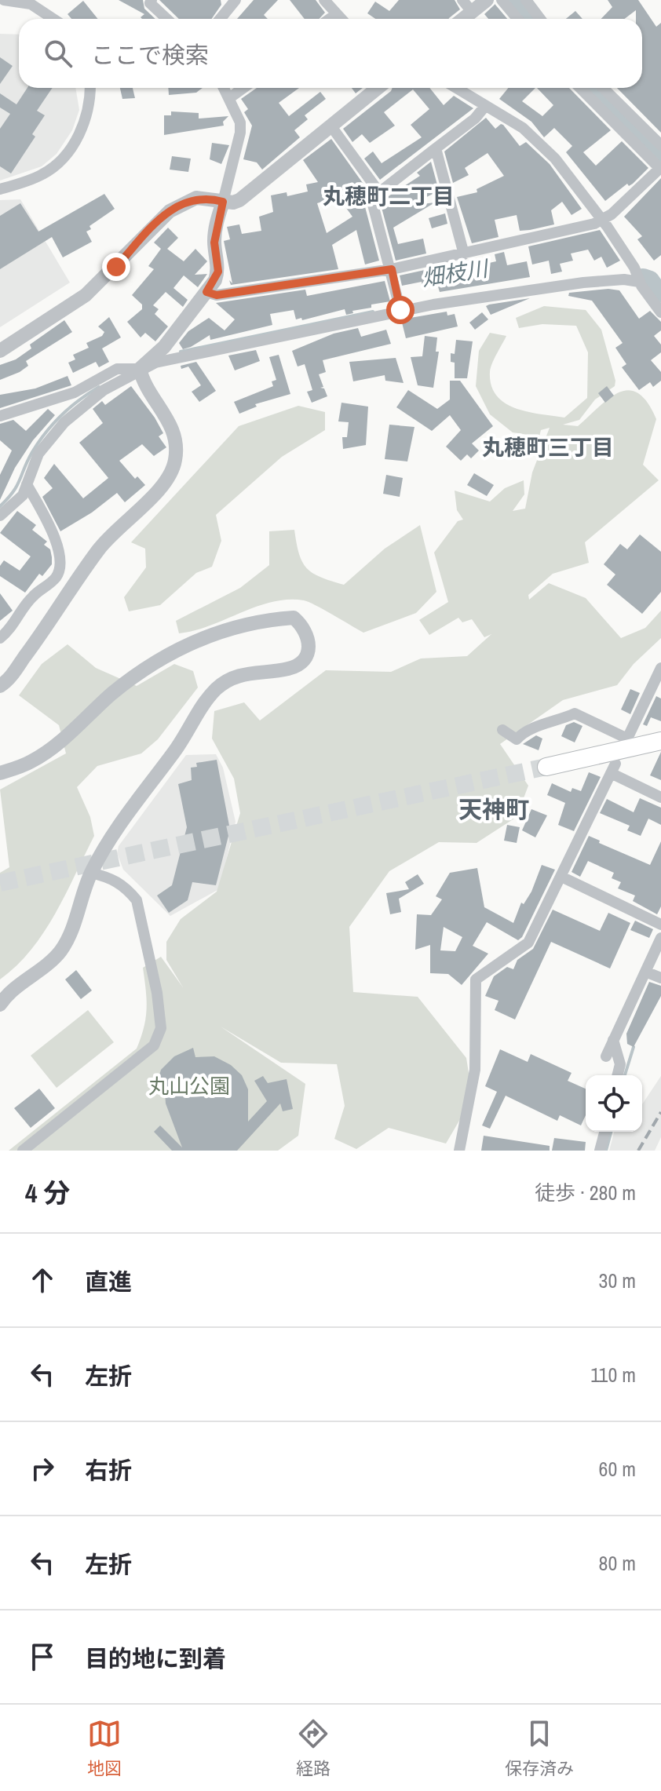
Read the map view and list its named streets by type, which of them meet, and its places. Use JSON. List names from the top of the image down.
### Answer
{
  "districts": ["丸穂町二丁目", "丸穂町三丁目", "天神町"],
  "water": ["畑枝川"],
  "parks": ["丸山公園"],
  "page": {
    "search": "ここで検索",
    "heading": ["4 分", "徒歩 · 280 m"],
    "list": [
      ["直進", "30 m"],
      ["左折", "110 m"],
      ["右折", "60 m"],
      ["左折", "80 m"],
      "目的地に到着"
    ],
    "nav": ["地図", "経路", "保存済み"]
  }
}
